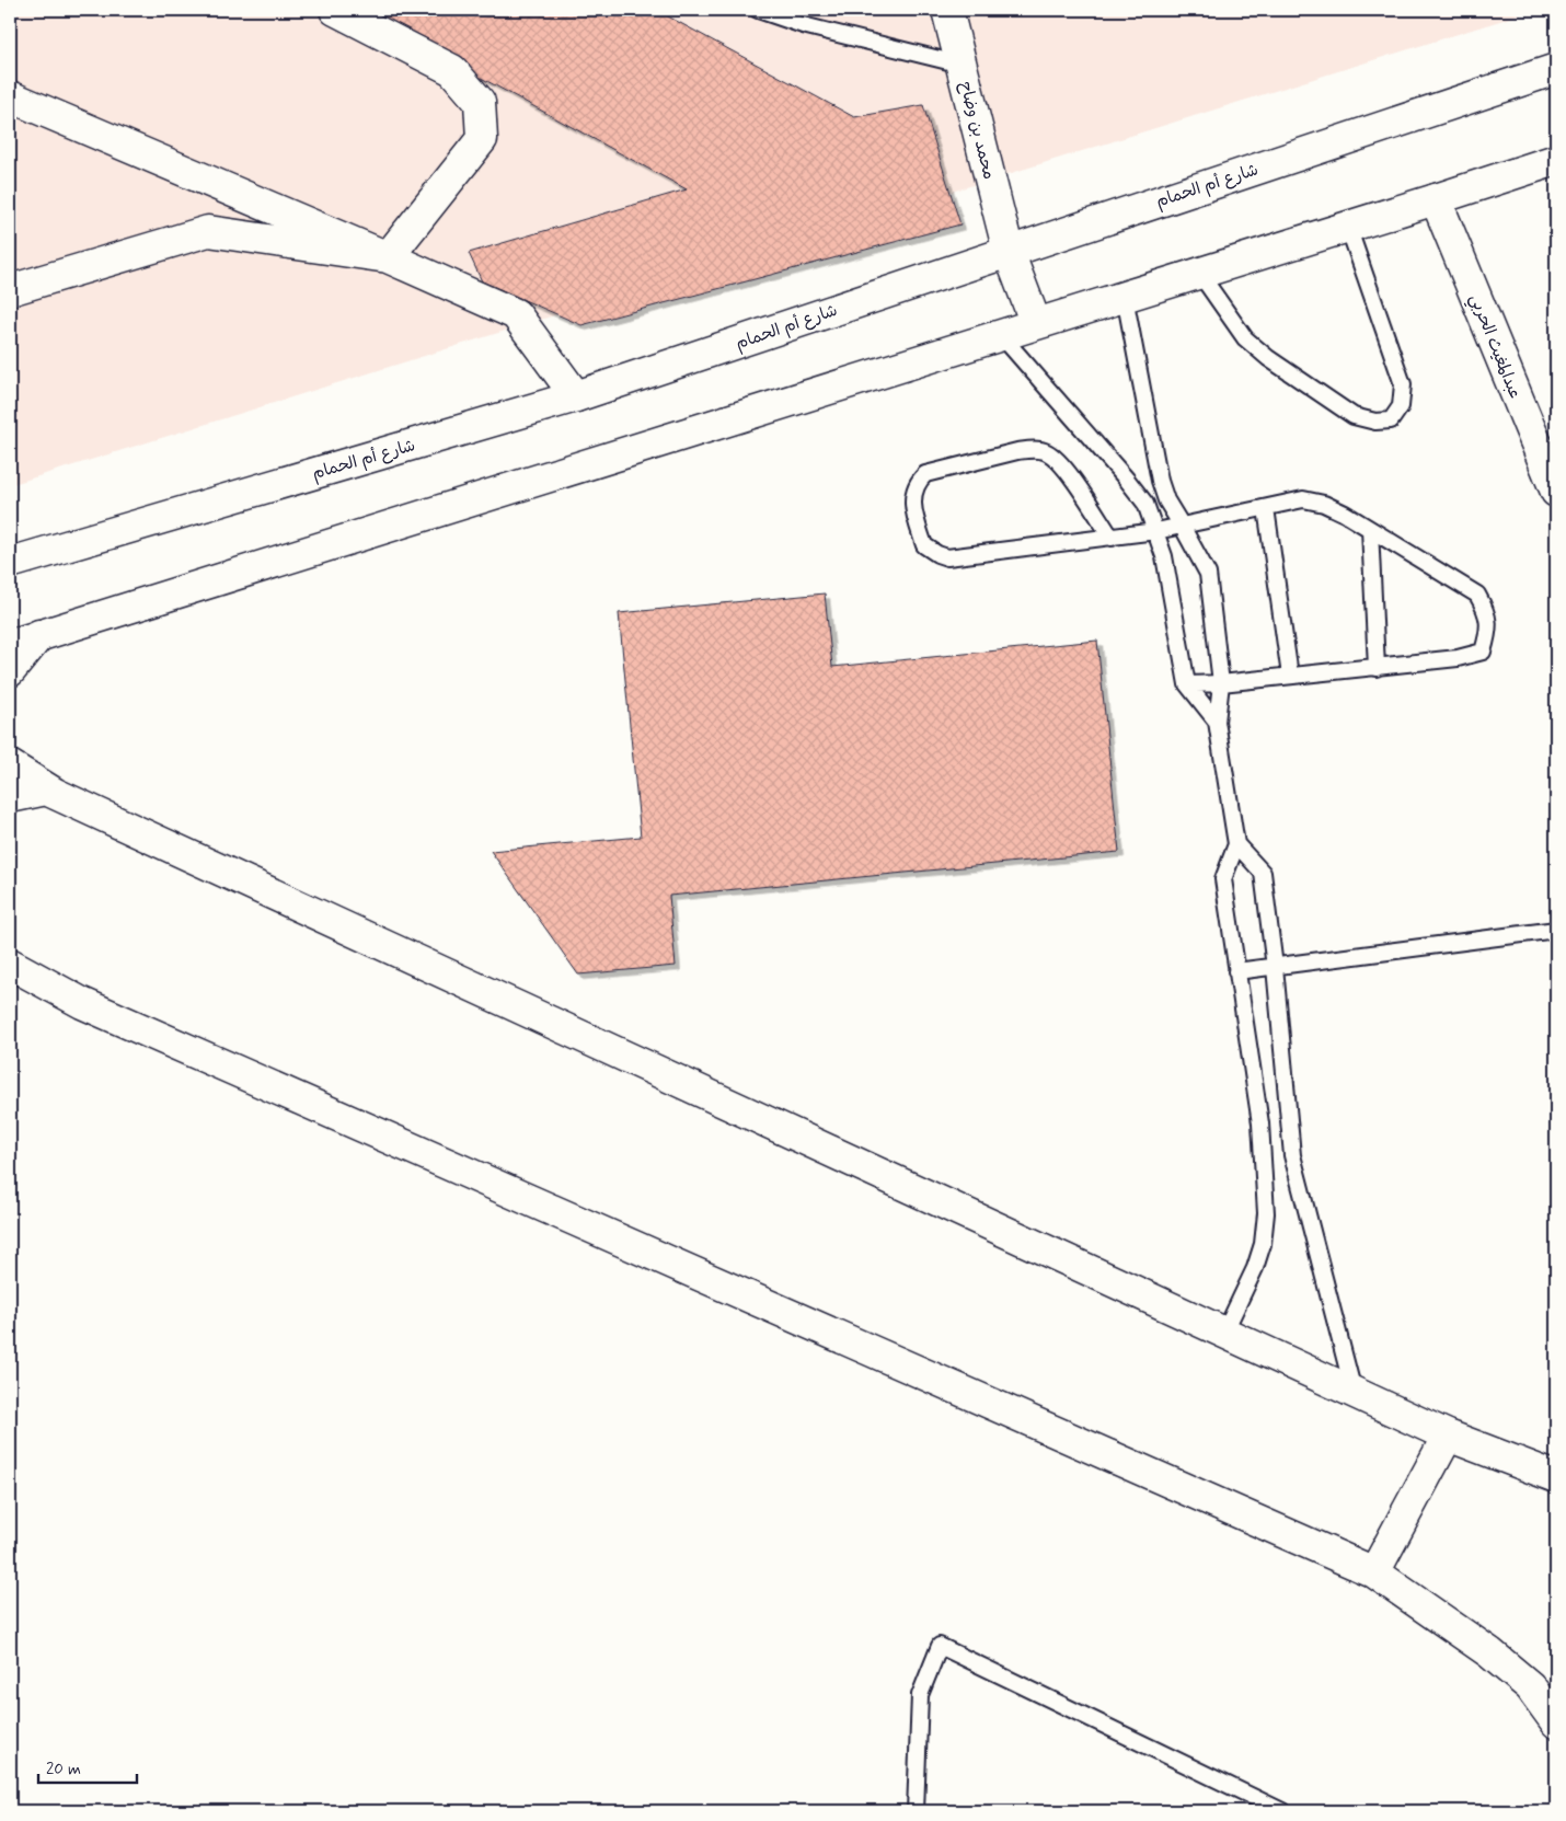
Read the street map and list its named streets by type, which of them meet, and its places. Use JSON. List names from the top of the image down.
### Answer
{
  "streets": {
    "street": ["محمد بن وضاح", "شارع أم الحمام", "عبدالمغيث الحربي"]
  },
  "crossings": [
    ["محمد بن وضاح", "شارع أم الحمام"]
  ],
  "scale_bar": "20 m"
}
